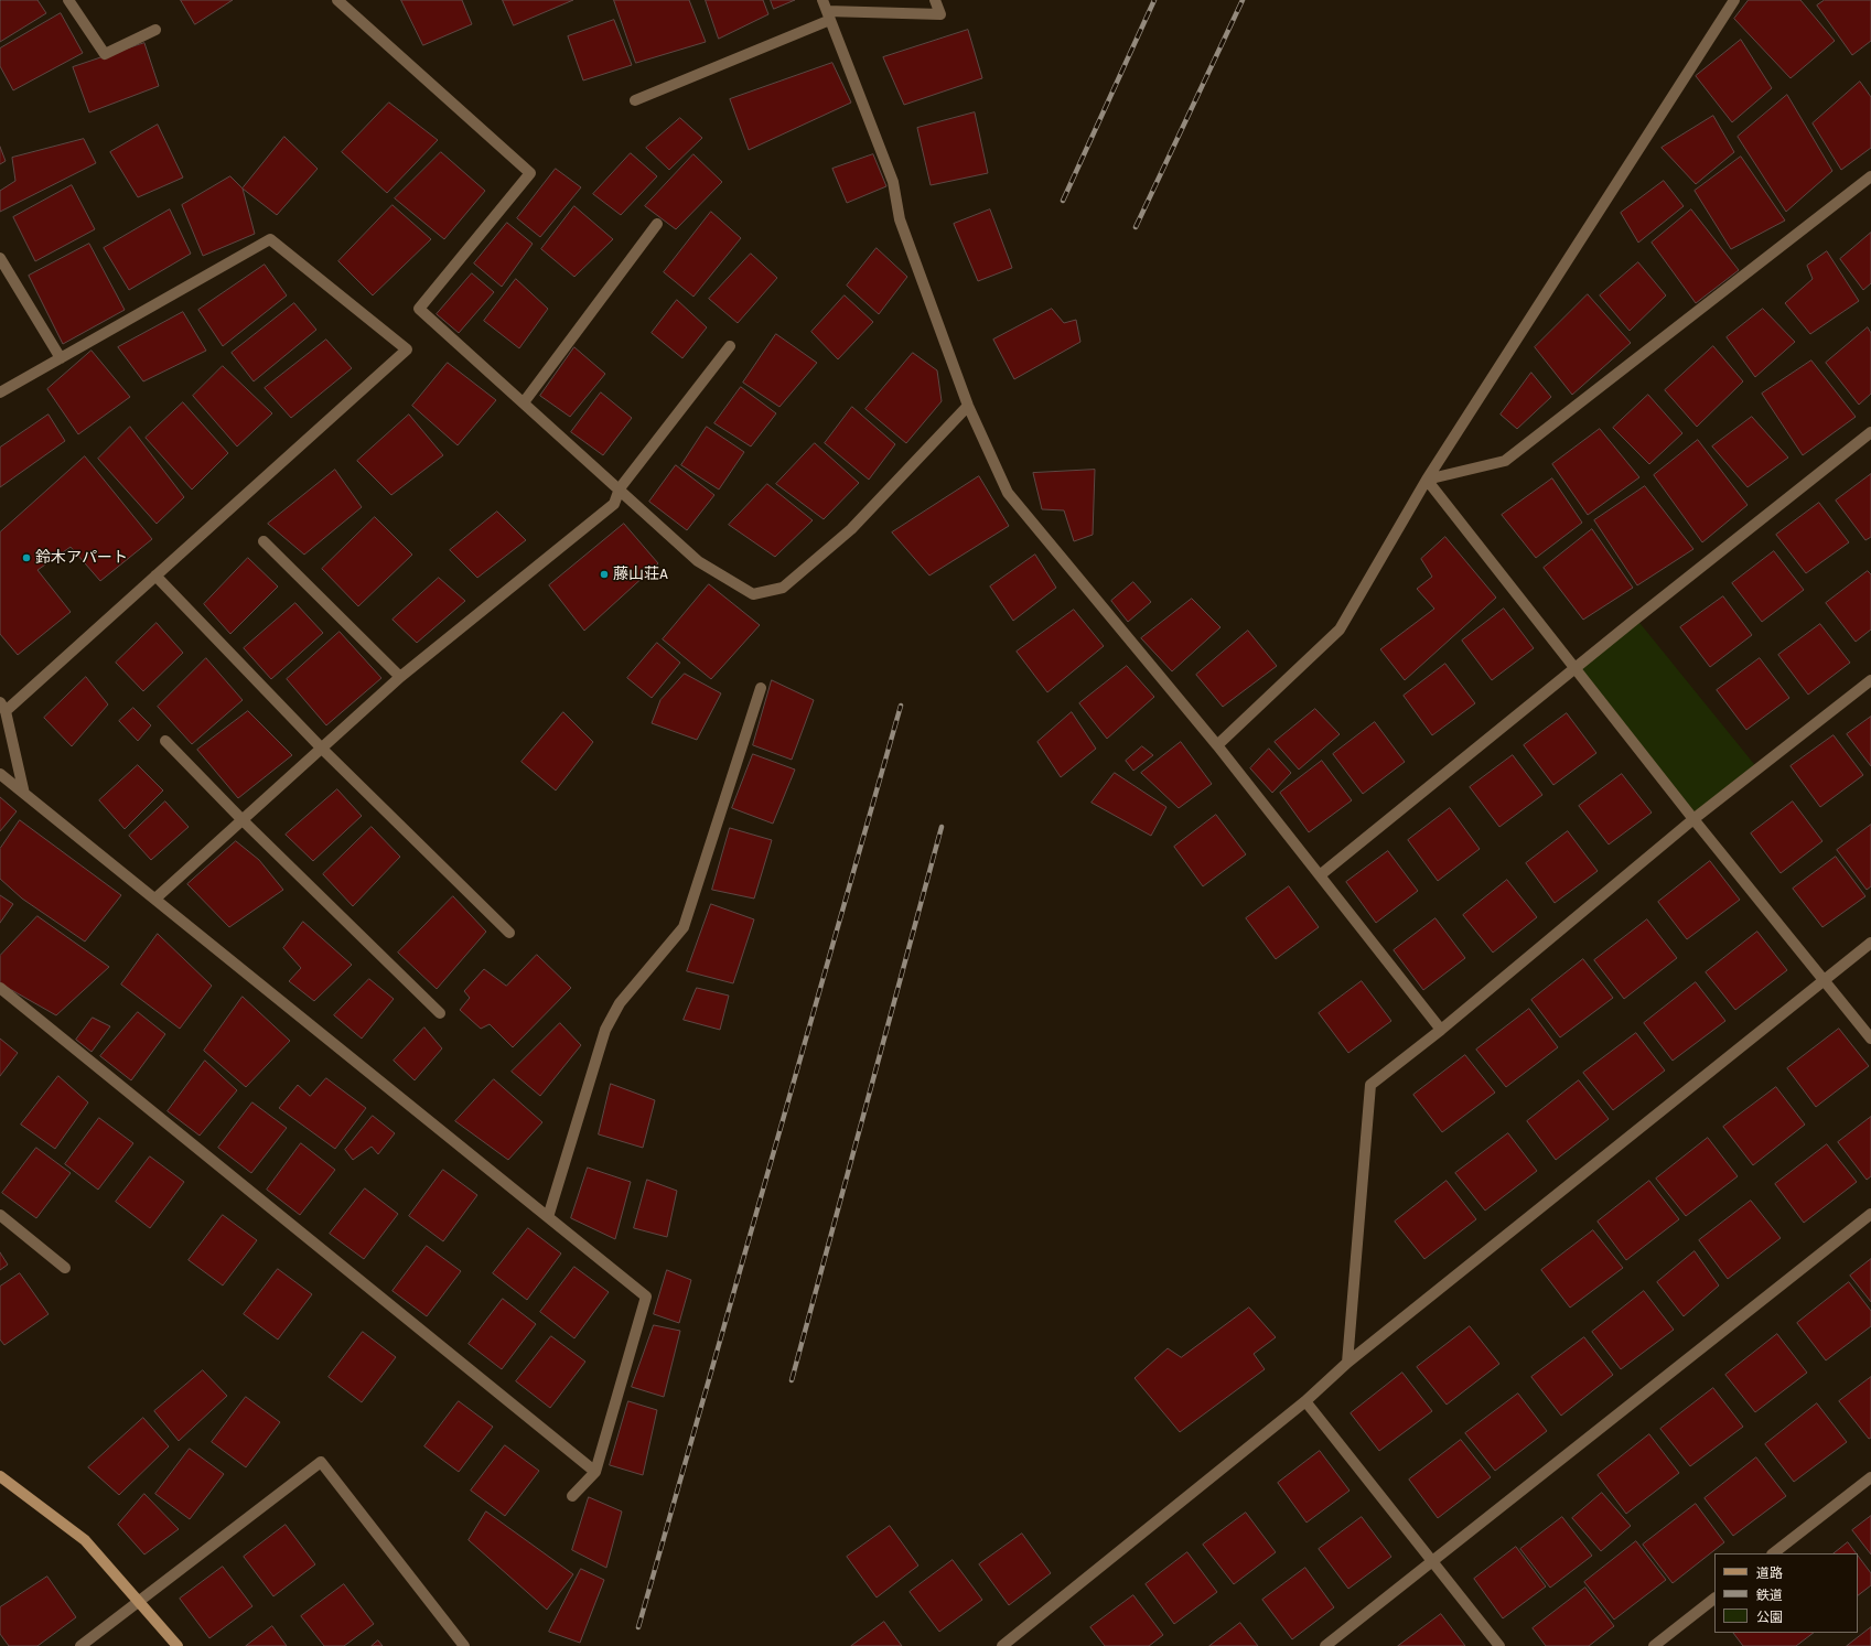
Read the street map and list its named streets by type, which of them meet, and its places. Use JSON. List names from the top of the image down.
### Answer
{
  "places": ["鈴木アパート", "藤山荘A"],
  "legend": ["道路", "鉄道", "公園"]
}
